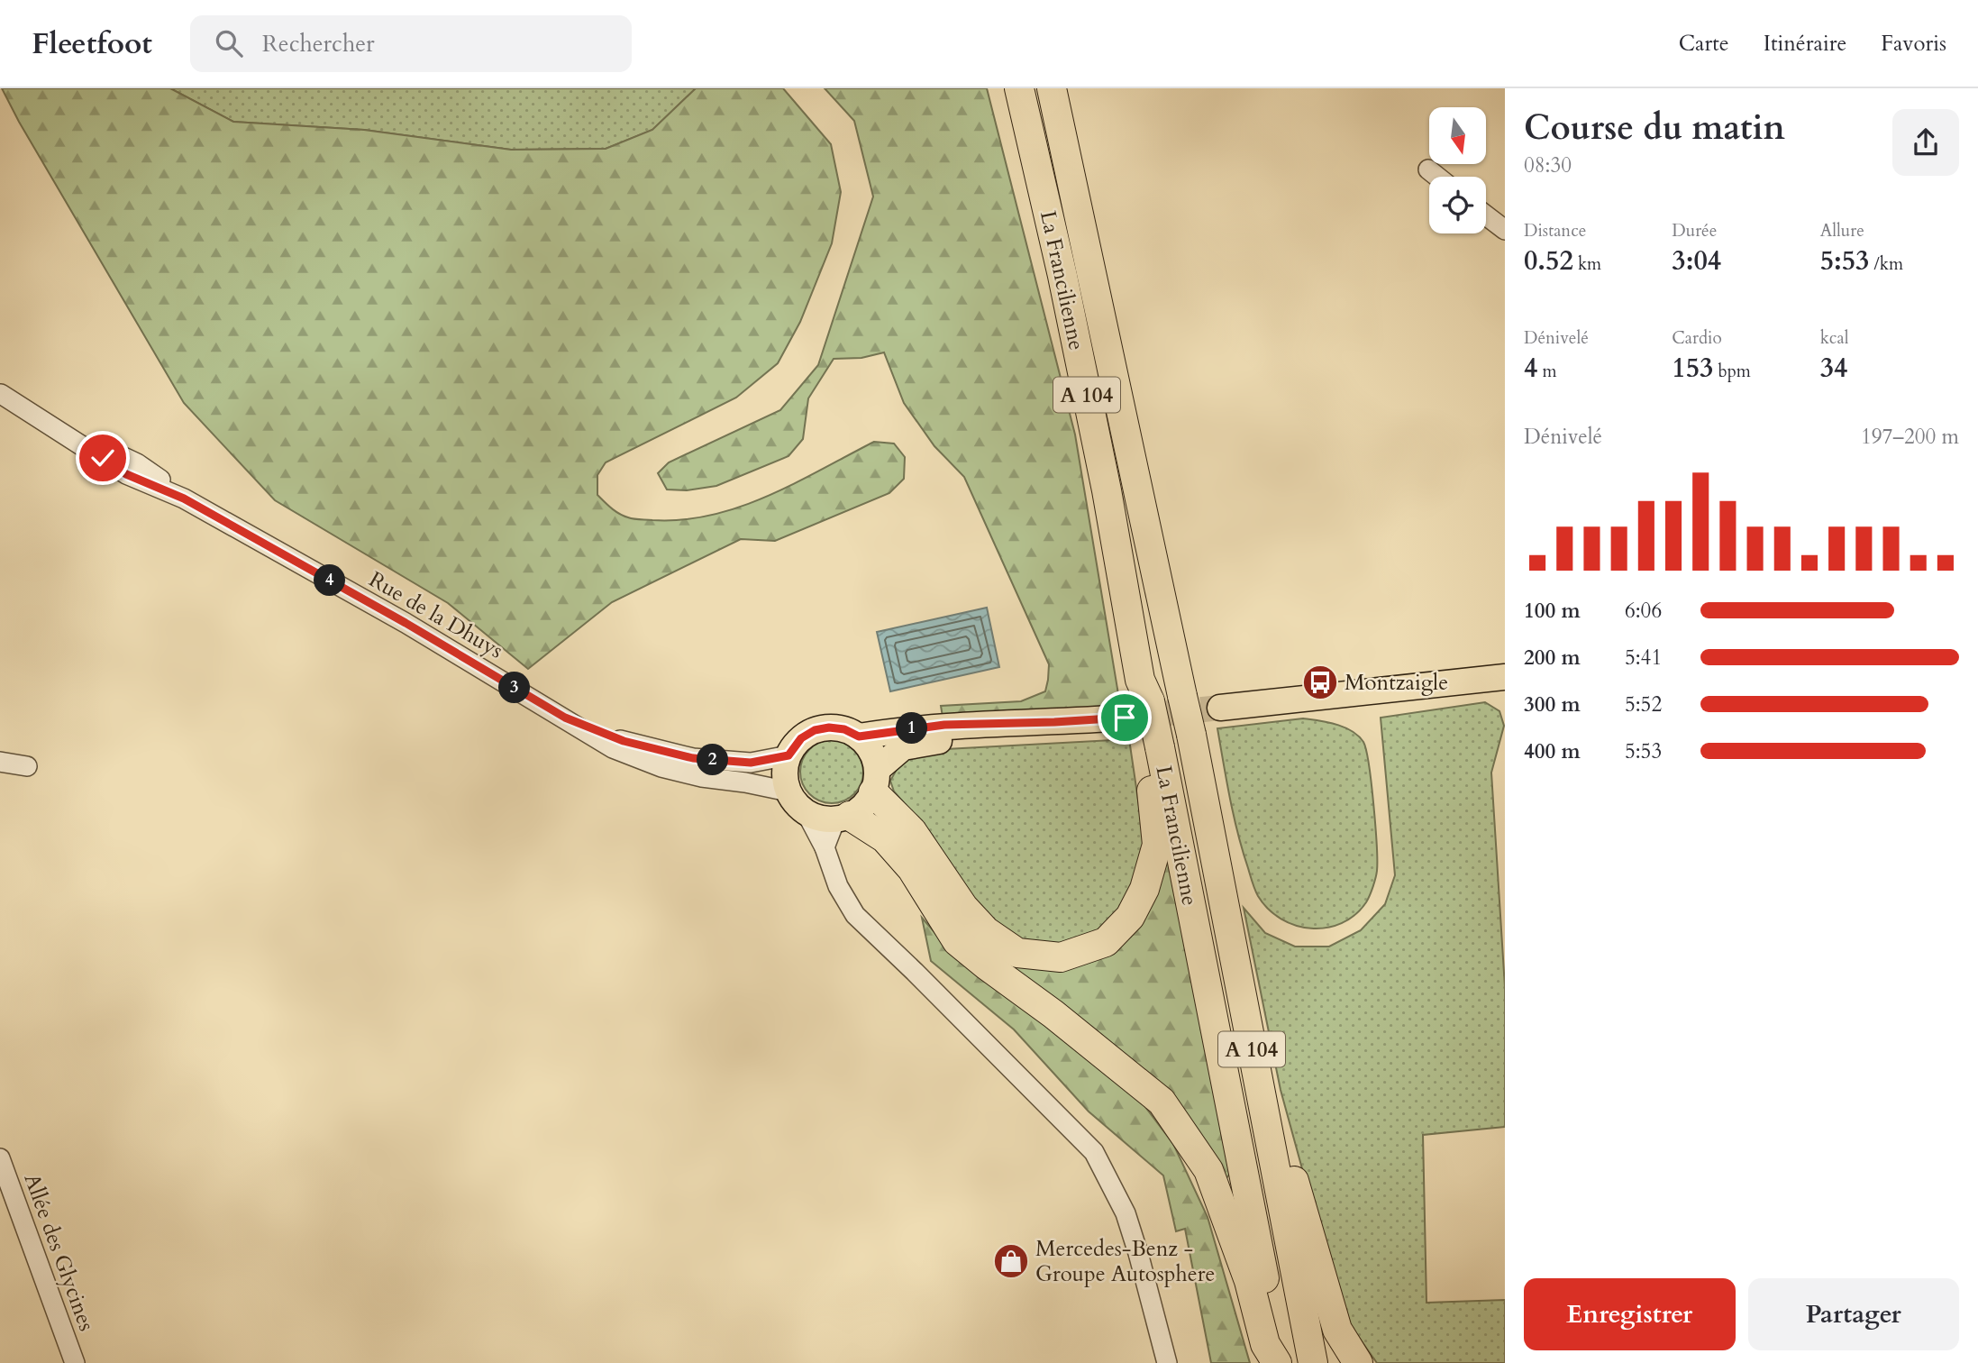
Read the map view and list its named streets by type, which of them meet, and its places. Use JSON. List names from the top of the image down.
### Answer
{
  "streets": {
    "highway": ["La Francilienne", "A 104"],
    "street": ["Rue de la Dhuys", "Allée des Glycines"]
  },
  "places": {
    "bus stop": ["Montzaigle"],
    "shop": ["Mercedes-Benz - Groupe Autosphere"]
  },
  "north": "bottom",
  "page": {
    "header": "Fleetfoot",
    "search": "Rechercher",
    "nav": ["Carte", "Itinéraire", "Favoris"],
    "heading": ["Course du matin", "08:30"],
    "stats": [
      ["Distance", "0.52 km"],
      ["Durée", "3:04"],
      ["Allure", "5:53 /km"],
      ["Dénivelé", "4 m"],
      ["Cardio", "153 bpm"],
      ["kcal", "34"]
    ],
    "chart": ["Dénivelé", "197–200 m"],
    "pins": [
      "4",
      "3",
      "1",
      "2"
    ],
    "list": [
      {
        "name": "100 m",
        "note": "6:06"
      },
      {
        "name": "200 m",
        "note": "5:41"
      },
      {
        "name": "300 m",
        "note": "5:52"
      },
      {
        "name": "400 m",
        "note": "5:53"
      }
    ],
    "buttons": ["Enregistrer", "Partager"]
  }
}
